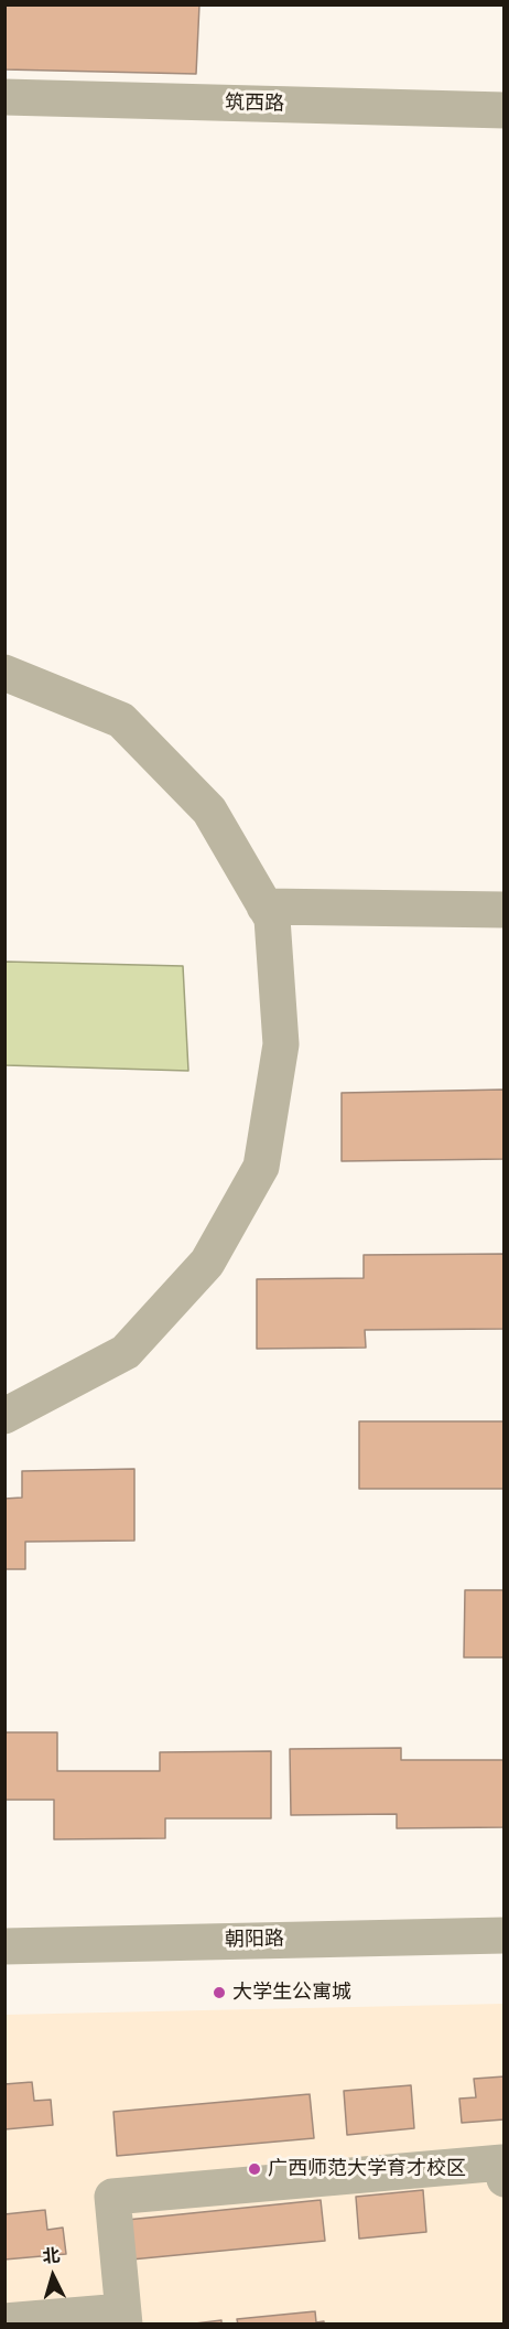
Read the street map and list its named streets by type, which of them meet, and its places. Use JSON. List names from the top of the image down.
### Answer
{
  "streets": {
    "street": ["筑西路", "朝阳路"]
  },
  "places": ["大学生公寓城", "广西师范大学育才校区"],
  "north": "top"
}
